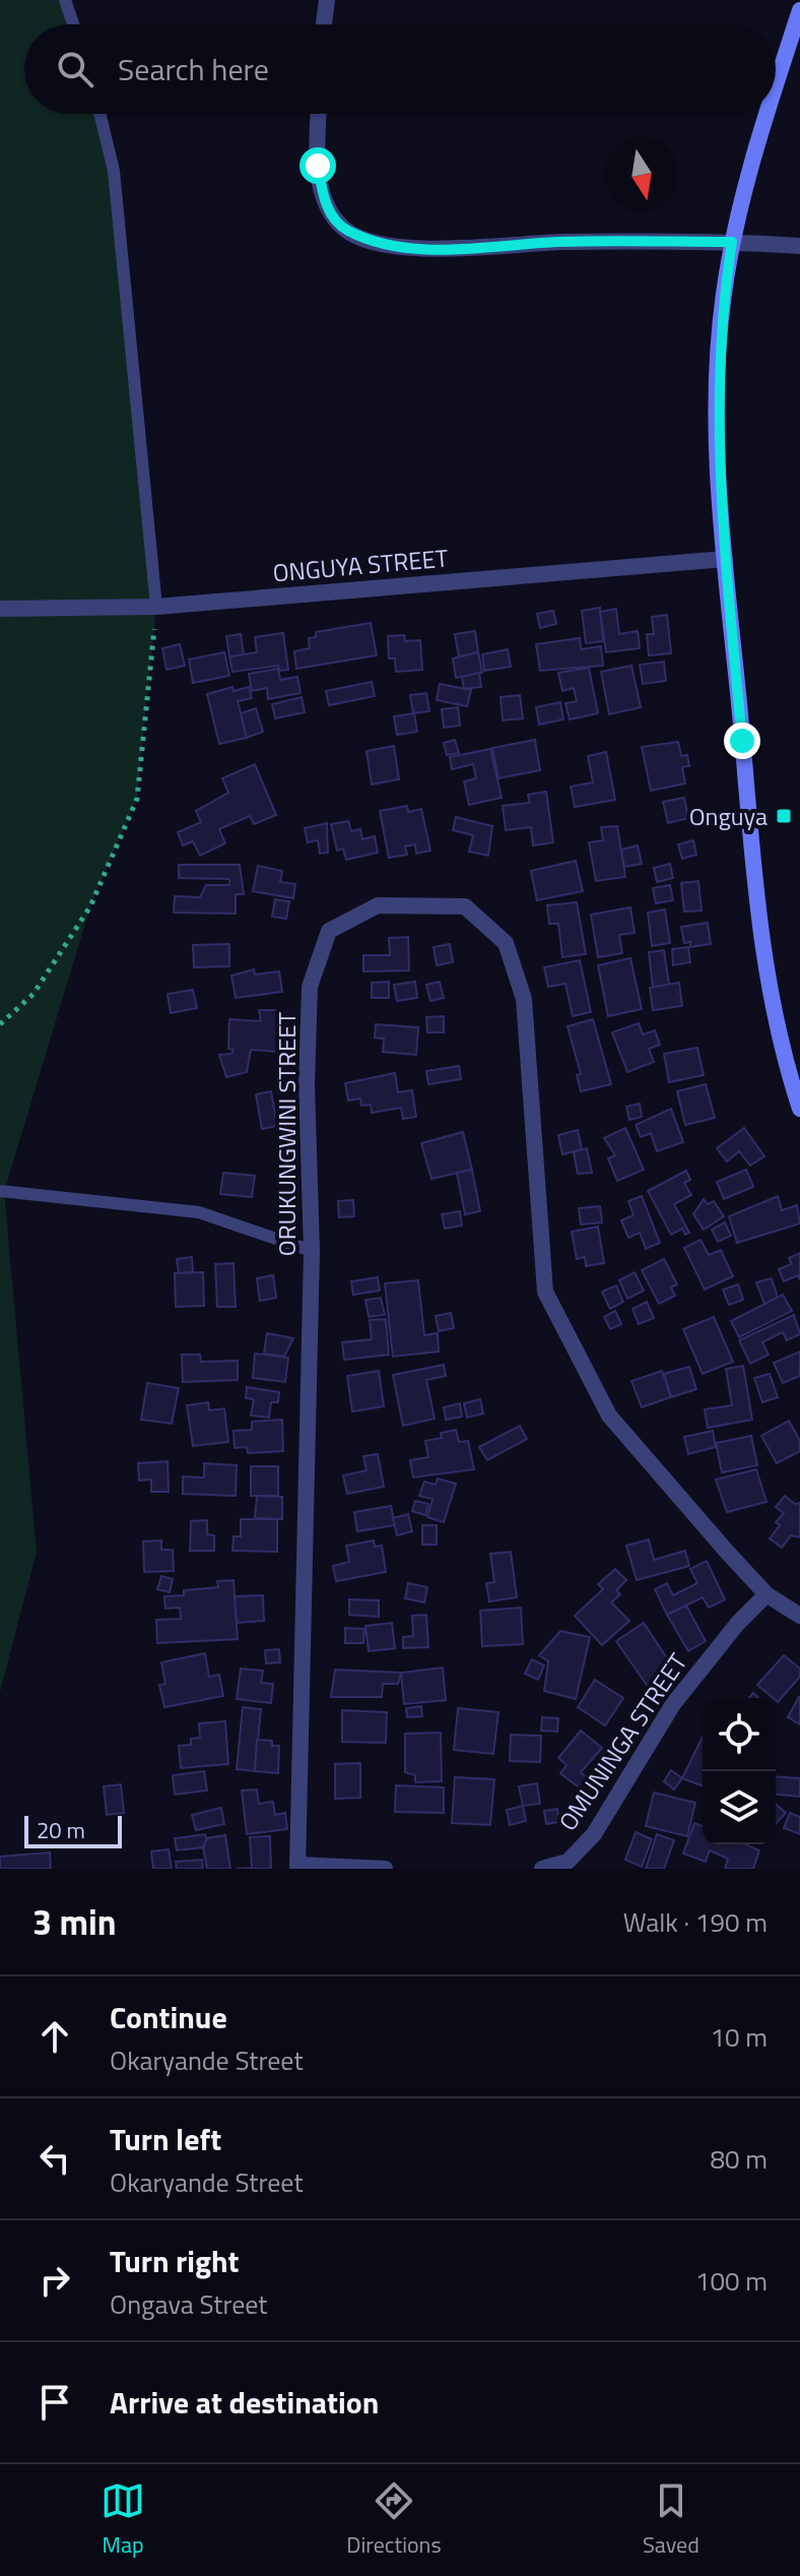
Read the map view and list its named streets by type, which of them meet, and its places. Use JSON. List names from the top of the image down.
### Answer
{
  "streets": {
    "street": ["ONGUYA STREET", "ORUKUNGWINI STREET", "OMUNINGA STREET"]
  },
  "crossings": [
    ["ORUKUNGWINI STREET", "OMUNINGA STREET"]
  ],
  "places": {
    "transit": ["Onguya"]
  },
  "scale_bar": "20 m",
  "north": "bottom",
  "page": {
    "search": "Search here",
    "scale": "20 m",
    "heading": ["3 min", "Walk · 190 m"],
    "list": [
      ["Continue", "Okaryande Street", "10 m"],
      ["Turn left", "Okaryande Street", "80 m"],
      ["Turn right", "Ongava Street", "100 m"],
      "Arrive at destination"
    ],
    "nav": ["Map", "Directions", "Saved"]
  }
}
